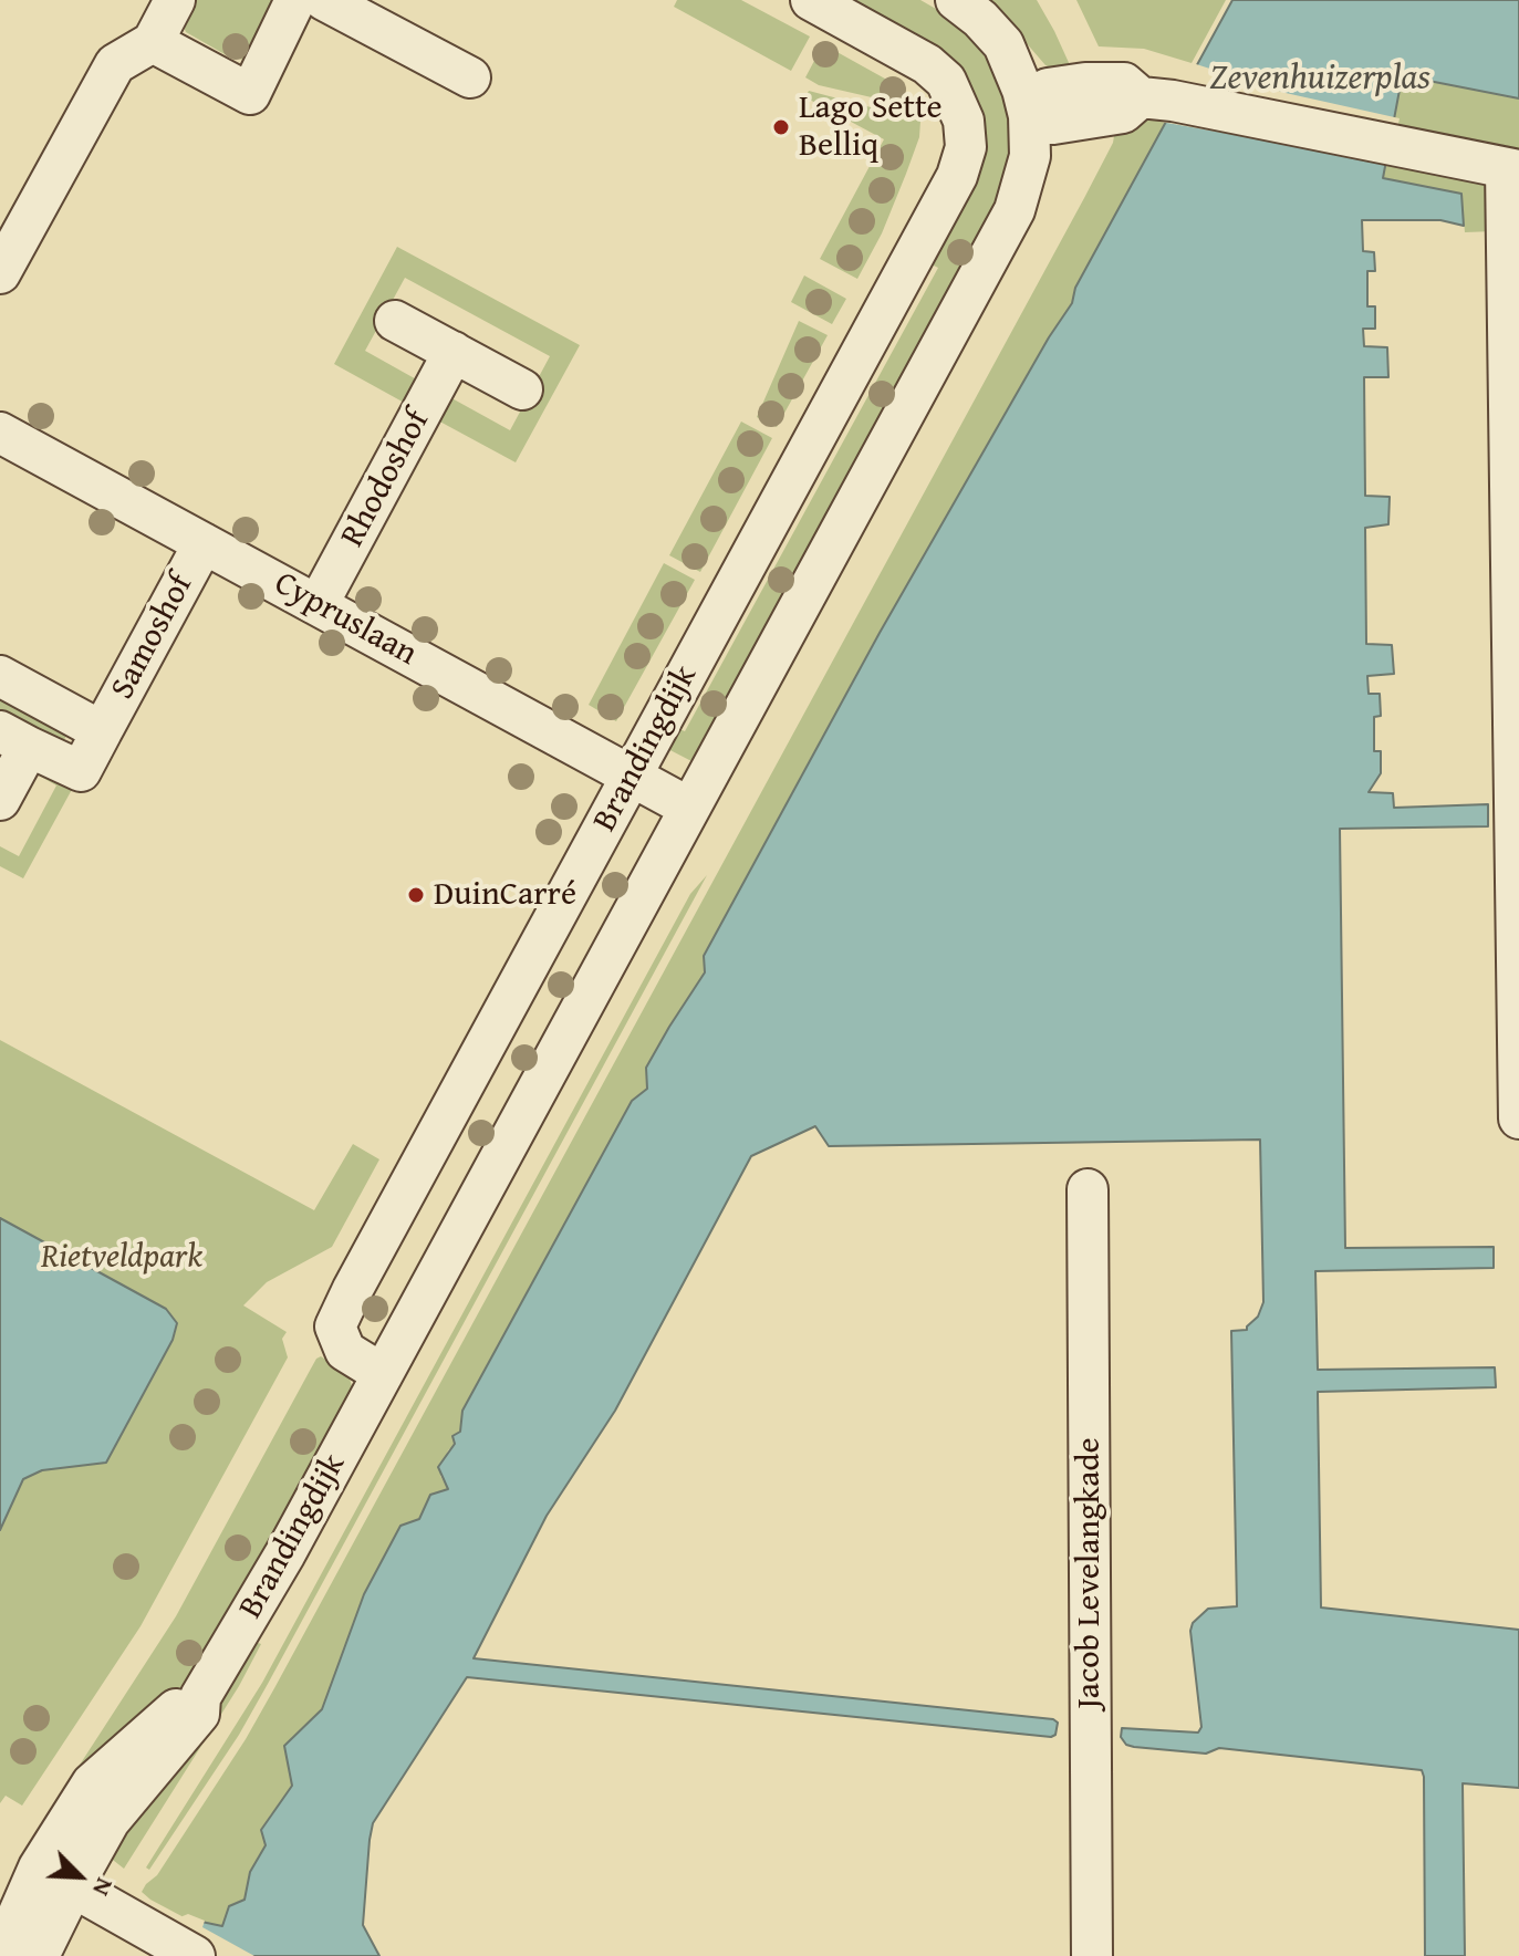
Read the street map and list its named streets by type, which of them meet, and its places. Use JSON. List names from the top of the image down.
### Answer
{
  "streets": {
    "street": [
      "Rhodoshof",
      "Cypruslaan",
      "Samoshof",
      "Brandingdijk",
      "Jacob Levelangkade"
    ]
  },
  "crossings": [
    ["Rhodoshof", "Cypruslaan"],
    ["Cypruslaan", "Samoshof"],
    ["Cypruslaan", "Brandingdijk"]
  ],
  "water": ["Zevenhuizerplas"],
  "parks": ["Rietveldpark"],
  "places": ["Lago Sette Belliq", "DuinCarré"],
  "north": "bottom right"
}
